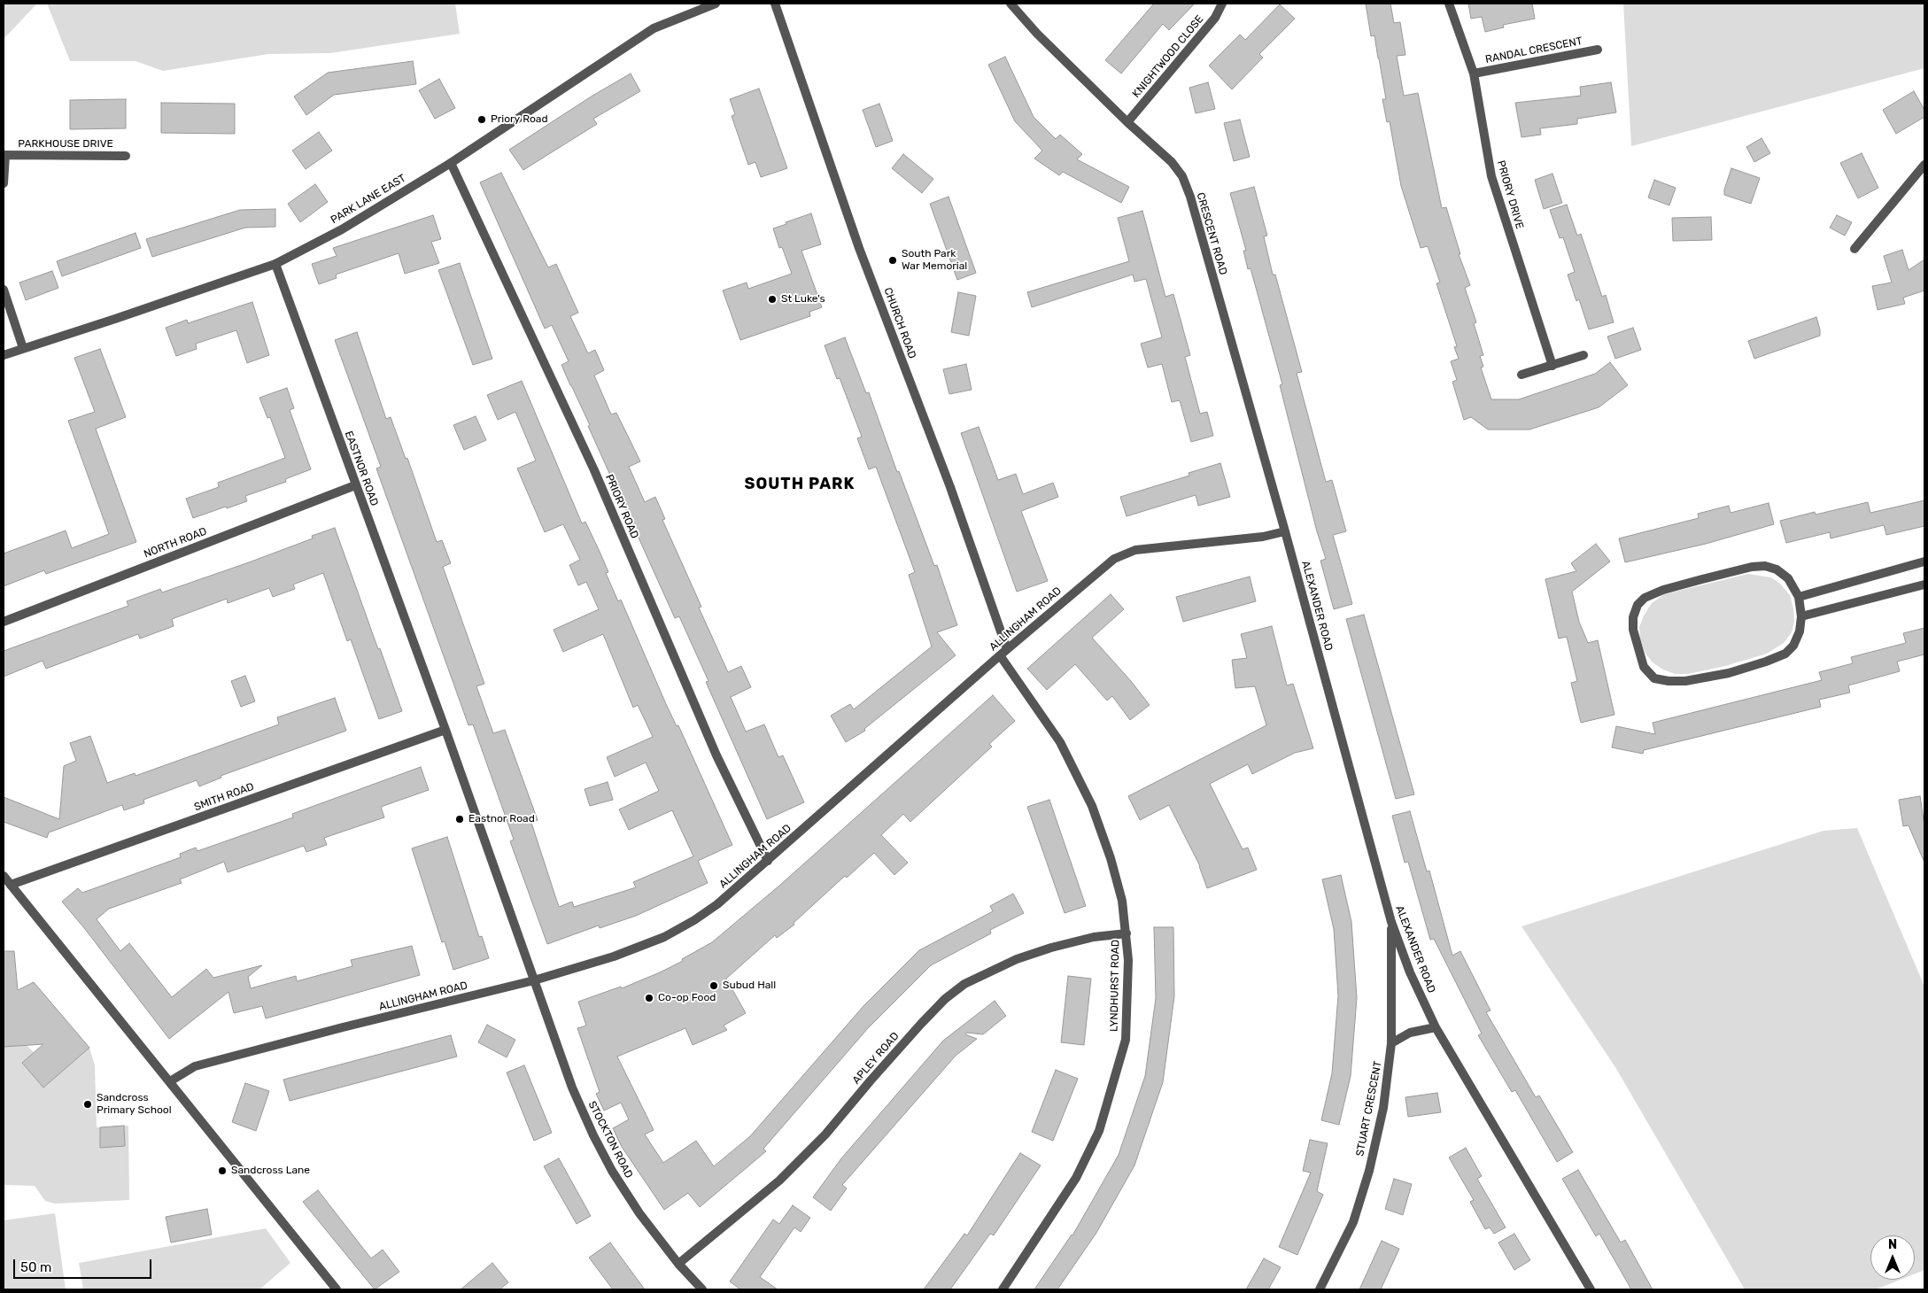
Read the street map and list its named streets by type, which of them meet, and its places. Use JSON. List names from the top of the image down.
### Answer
{
  "streets": {
    "street": [
      "RANDAL CRESCENT",
      "KNIGHTWOOD CLOSE",
      "PARKHOUSE DRIVE",
      "PRIORY DRIVE",
      "PARK LANE EAST",
      "CRESCENT ROAD",
      "CHURCH ROAD",
      "EASTNOR ROAD",
      "PRIORY ROAD",
      "NORTH ROAD",
      "ALEXANDER ROAD",
      "ALLINGHAM ROAD",
      "SMITH ROAD",
      "LYNDHURST ROAD",
      "APLEY ROAD",
      "STUART CRESCENT",
      "STOCKTON ROAD"
    ]
  },
  "crossings": [
    ["RANDAL CRESCENT", "PRIORY DRIVE"],
    ["KNIGHTWOOD CLOSE", "CRESCENT ROAD"],
    ["PARK LANE EAST", "EASTNOR ROAD"],
    ["PARK LANE EAST", "PRIORY ROAD"],
    ["CRESCENT ROAD", "ALEXANDER ROAD"],
    ["CRESCENT ROAD", "ALLINGHAM ROAD"],
    ["CHURCH ROAD", "ALLINGHAM ROAD"],
    ["CHURCH ROAD", "LYNDHURST ROAD"],
    ["EASTNOR ROAD", "NORTH ROAD"],
    ["EASTNOR ROAD", "ALLINGHAM ROAD"],
    ["EASTNOR ROAD", "SMITH ROAD"],
    ["EASTNOR ROAD", "STOCKTON ROAD"],
    ["PRIORY ROAD", "ALLINGHAM ROAD"],
    ["ALEXANDER ROAD", "ALLINGHAM ROAD"],
    ["ALEXANDER ROAD", "STUART CRESCENT"],
    ["ALLINGHAM ROAD", "LYNDHURST ROAD"],
    ["ALLINGHAM ROAD", "STOCKTON ROAD"],
    ["LYNDHURST ROAD", "APLEY ROAD"],
    ["APLEY ROAD", "STOCKTON ROAD"]
  ],
  "districts": ["SOUTH PARK"],
  "places": [
    "Priory Road",
    "South Park War Memorial",
    "St Luke's",
    "Eastnor Road",
    "Subud Hall",
    "Co-op Food",
    "Sandcross Primary School",
    "Sandcross Lane"
  ],
  "scale_bar": "50 m",
  "north": "top"
}
